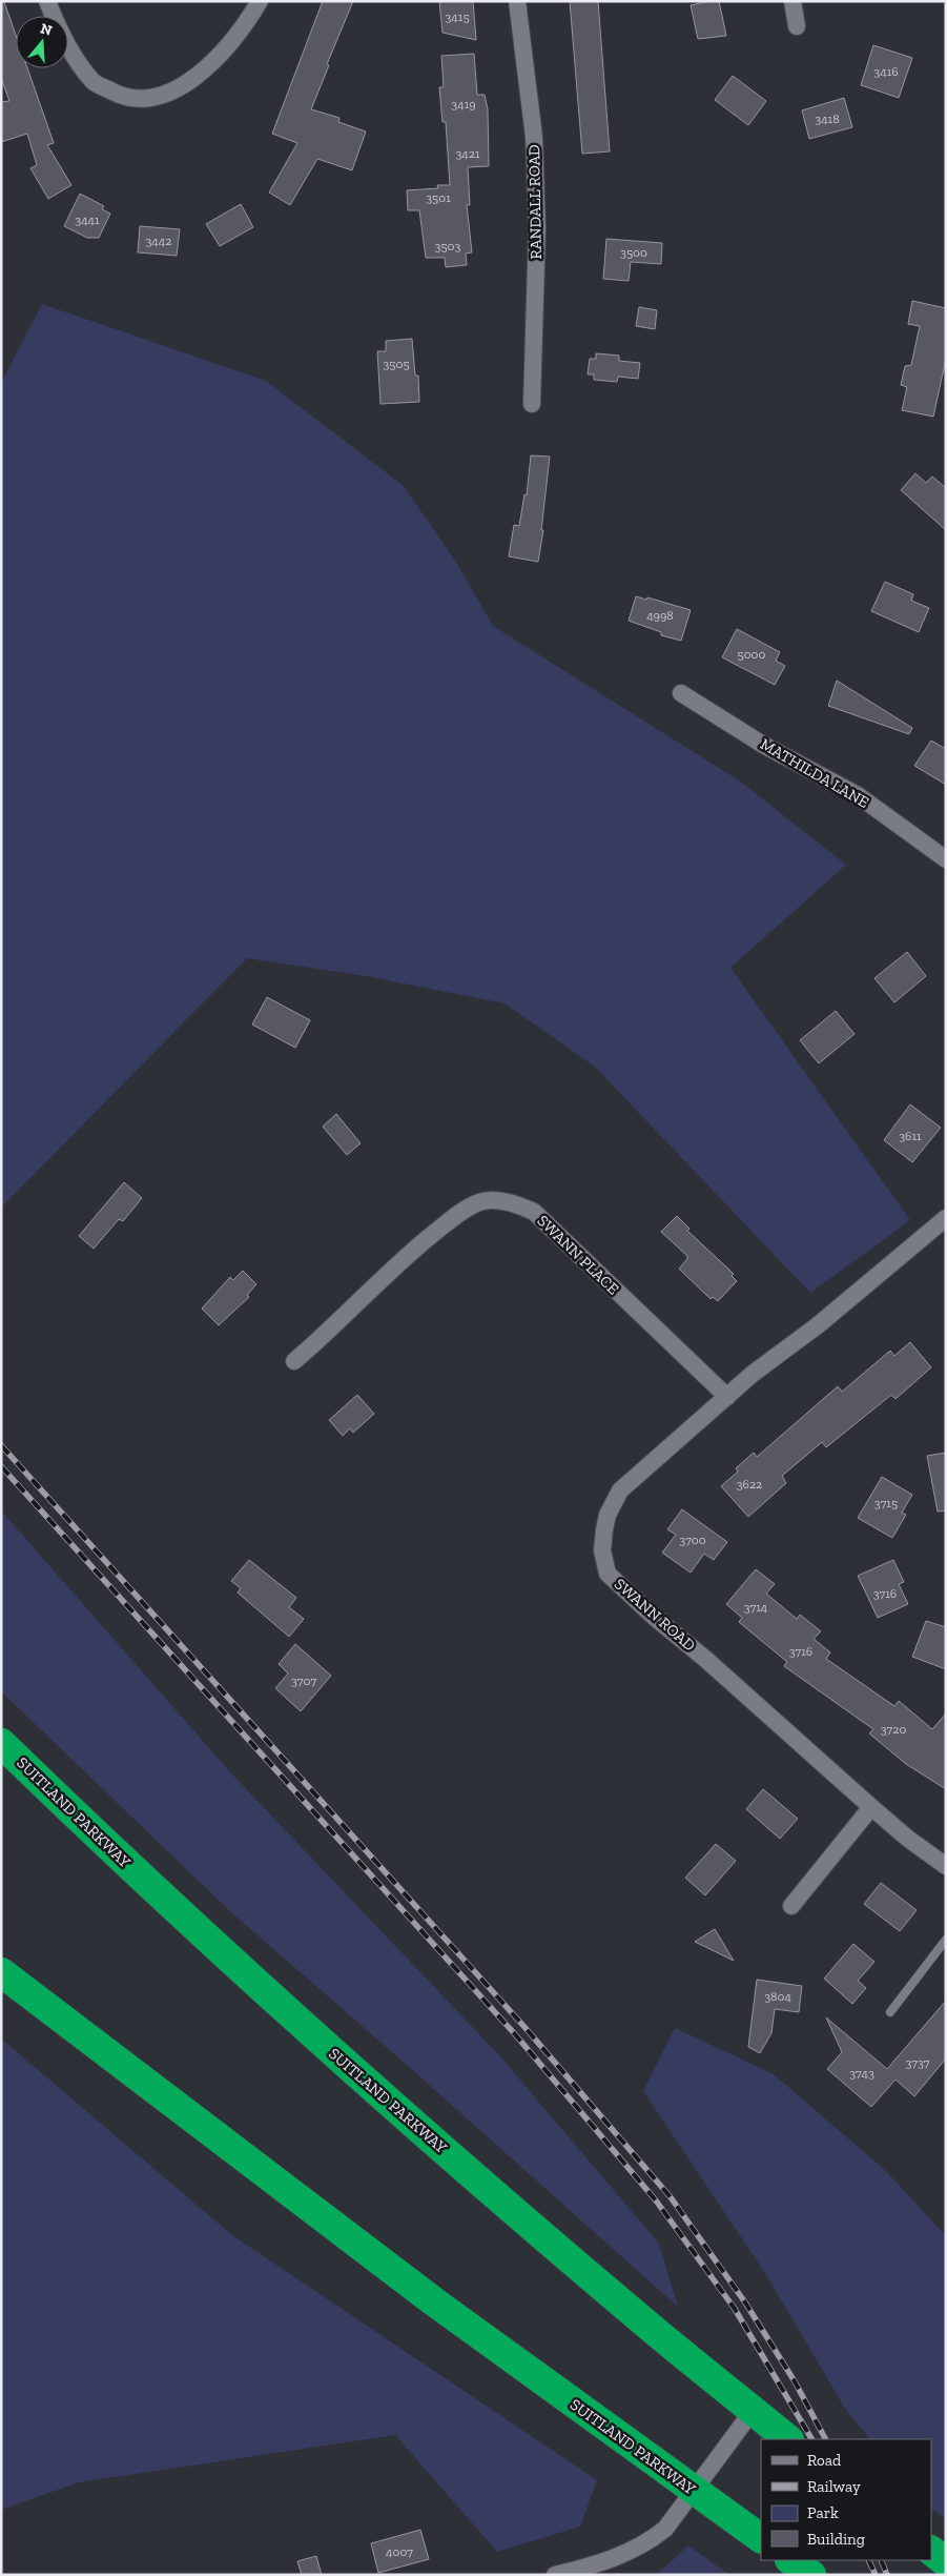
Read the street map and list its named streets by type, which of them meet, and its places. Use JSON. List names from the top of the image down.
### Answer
{
  "streets": {
    "highway": ["SUITLAND PARKWAY"],
    "street": [
      "RANDALL ROAD",
      "MATHILDA LANE",
      "SWANN PLACE",
      "SWANN ROAD"
    ]
  },
  "crossings": [
    ["SWANN PLACE", "SWANN ROAD"]
  ],
  "house_numbers": [
    "3415",
    "3416",
    "3419",
    "3418",
    "3421",
    "3501",
    "3441",
    "3442",
    "3503",
    "3500",
    "3505",
    "4998",
    "5000",
    "3611",
    "3622",
    "3715",
    "3700",
    "3716",
    "3714",
    "3716",
    "3707",
    "3720",
    "3804",
    "3737",
    "3743",
    "4007"
  ],
  "legend": [
    "Road",
    "Railway",
    "Park",
    "Building"
  ],
  "north": "top"
}
